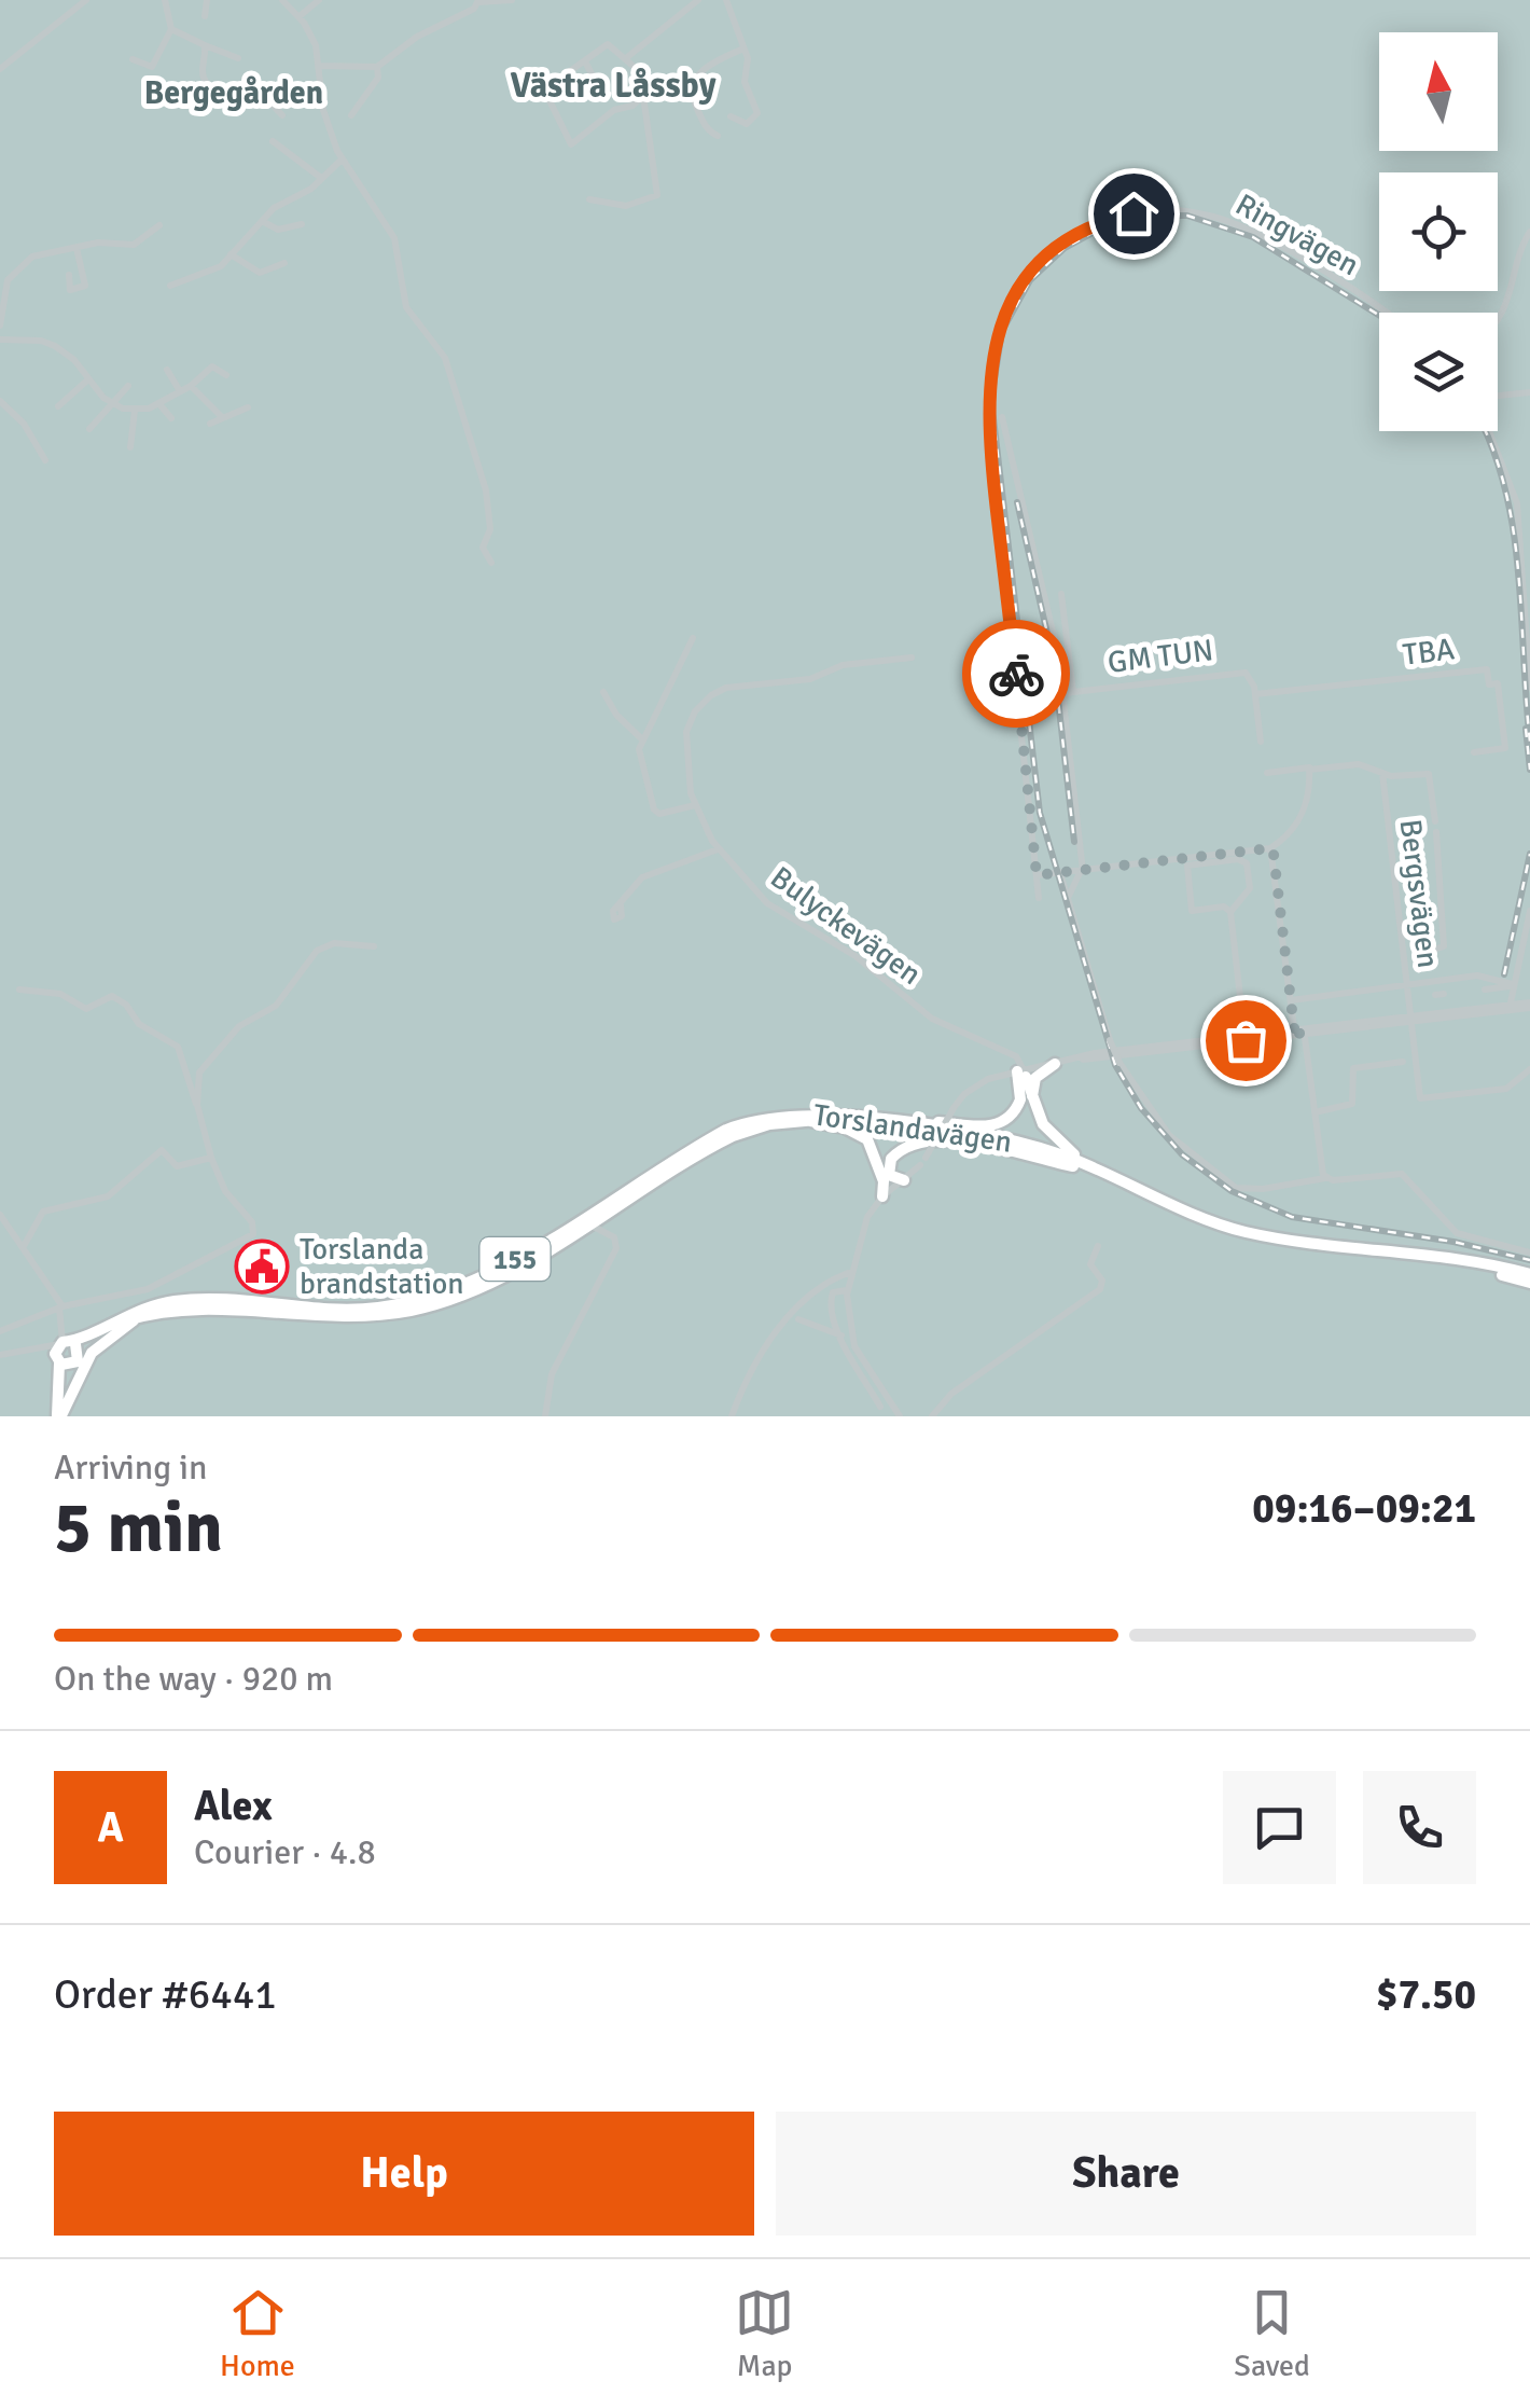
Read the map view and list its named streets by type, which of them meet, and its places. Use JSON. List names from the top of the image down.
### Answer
{
  "streets": {
    "main road": ["Torslandavägen", "155"],
    "street": [
      "Ringvägen",
      "TBA",
      "GM TUN",
      "Bergsvägen",
      "Bulyckevägen"
    ]
  },
  "crossings": [
    ["TBA", "GM TUN"],
    ["Torslandavägen", "155"]
  ],
  "districts": ["Västra Låssby", "Bergegården"],
  "places": {
    "public building": ["Torslanda brandstation"]
  },
  "north": "top",
  "page": {
    "heading": ["5 min", "Arriving in", "09:16–09:21"],
    "panel": [
      "Alex",
      "Courier · 4.8",
      "Order #6441",
      "$7.50"
    ],
    "bar": "On the way · 920 m",
    "round": "A",
    "buttons": ["Help", "Share"],
    "tabs": ["Home", "Map", "Saved"]
  }
}
